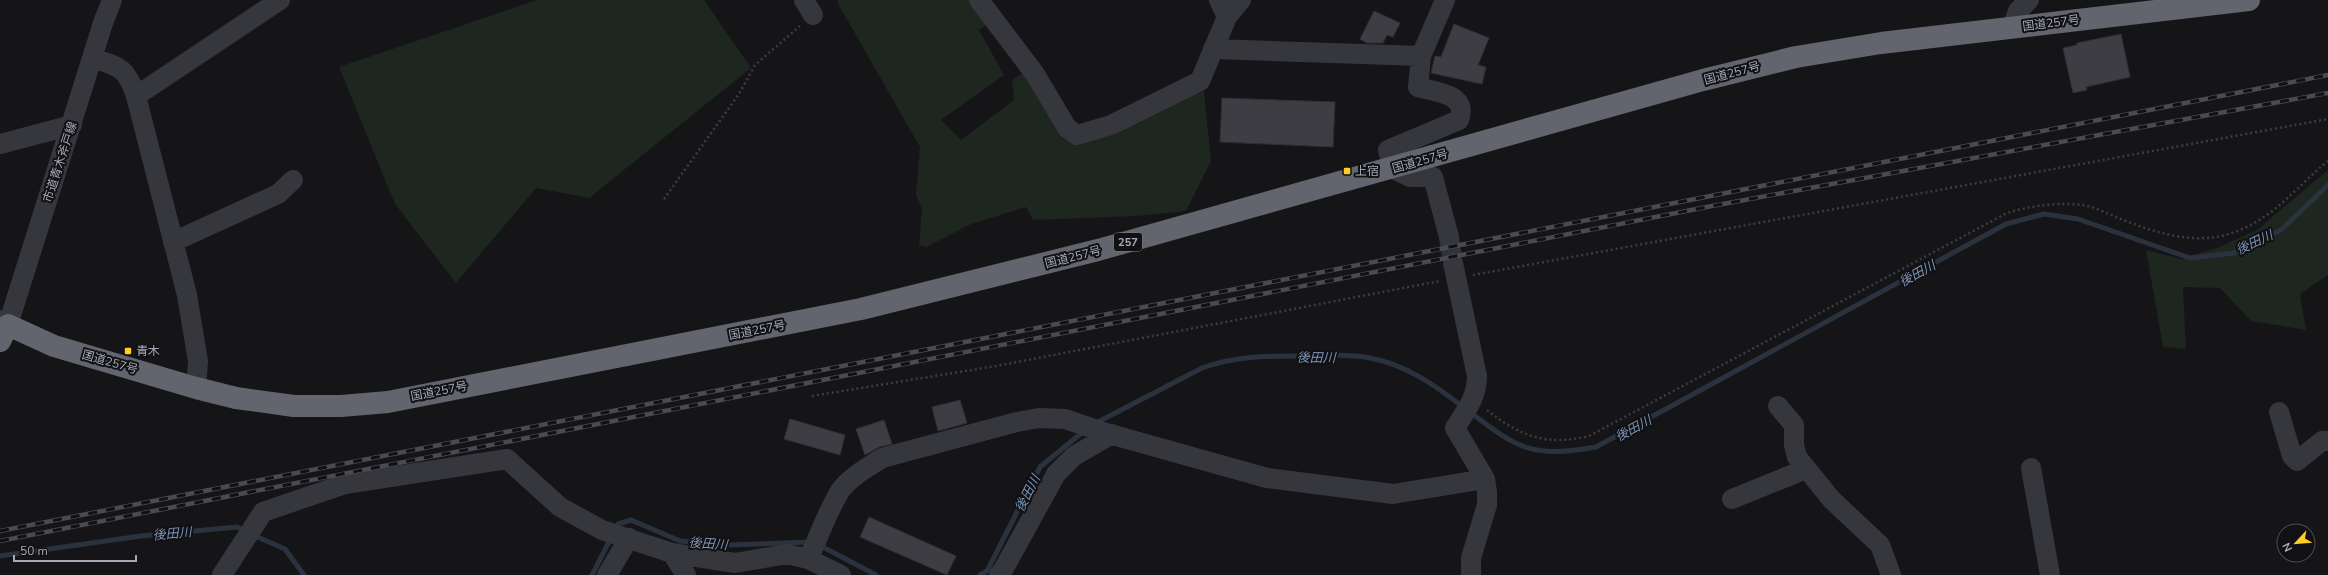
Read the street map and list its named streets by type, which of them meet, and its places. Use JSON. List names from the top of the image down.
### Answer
{
  "streets": {
    "highway": ["国道257号", "257"],
    "street": ["市道青木斧戸線"]
  },
  "crossings": [
    ["国道257号", "市道青木斧戸線"]
  ],
  "water": ["後田川"],
  "places": {
    "transit": ["上宿", "青木"]
  },
  "scale_bar": "50 m",
  "north": "bottom left"
}
